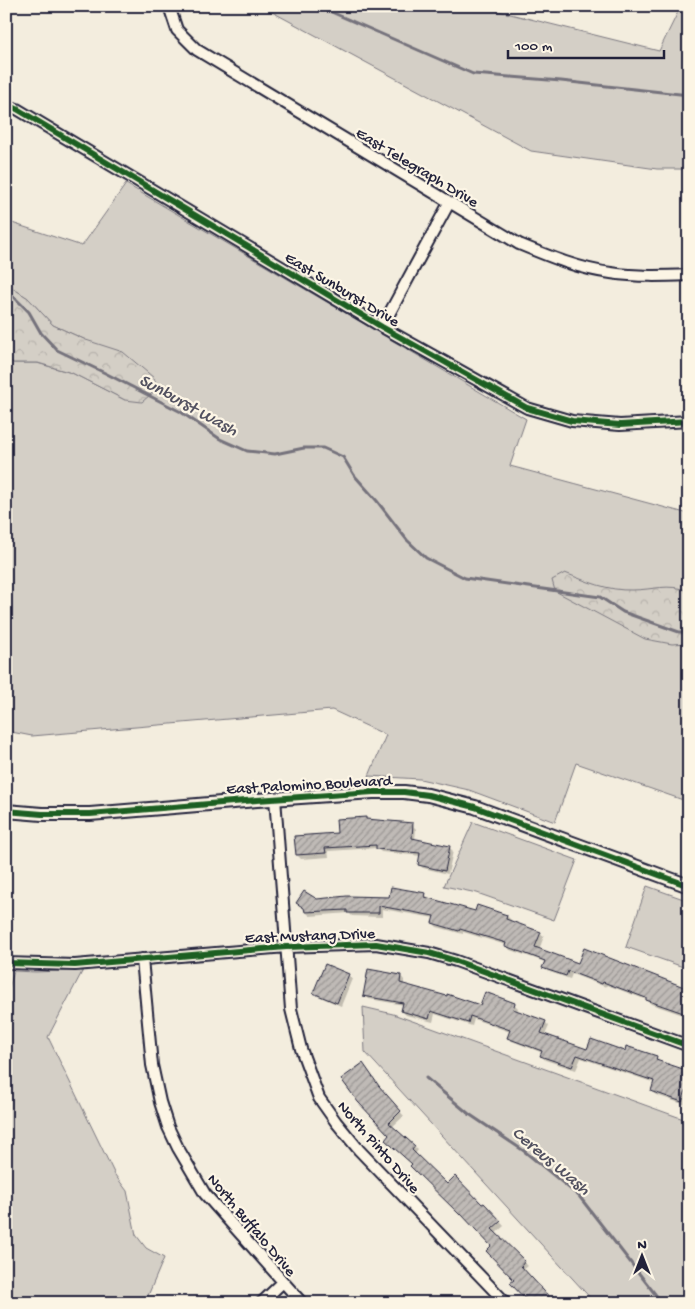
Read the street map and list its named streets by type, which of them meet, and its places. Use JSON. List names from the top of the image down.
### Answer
{
  "streets": {
    "street": [
      "East Telegraph Drive",
      "East Sunburst Drive",
      "East Palomino Boulevard",
      "East Mustang Drive",
      "North Pinto Drive",
      "North Buffalo Drive"
    ]
  },
  "crossings": [
    ["East Palomino Boulevard", "North Pinto Drive"],
    ["East Mustang Drive", "North Pinto Drive"],
    ["East Mustang Drive", "North Buffalo Drive"]
  ],
  "water": ["Sunburst Wash", "Cereus Wash"],
  "scale_bar": "100 m",
  "north": "top"
}
